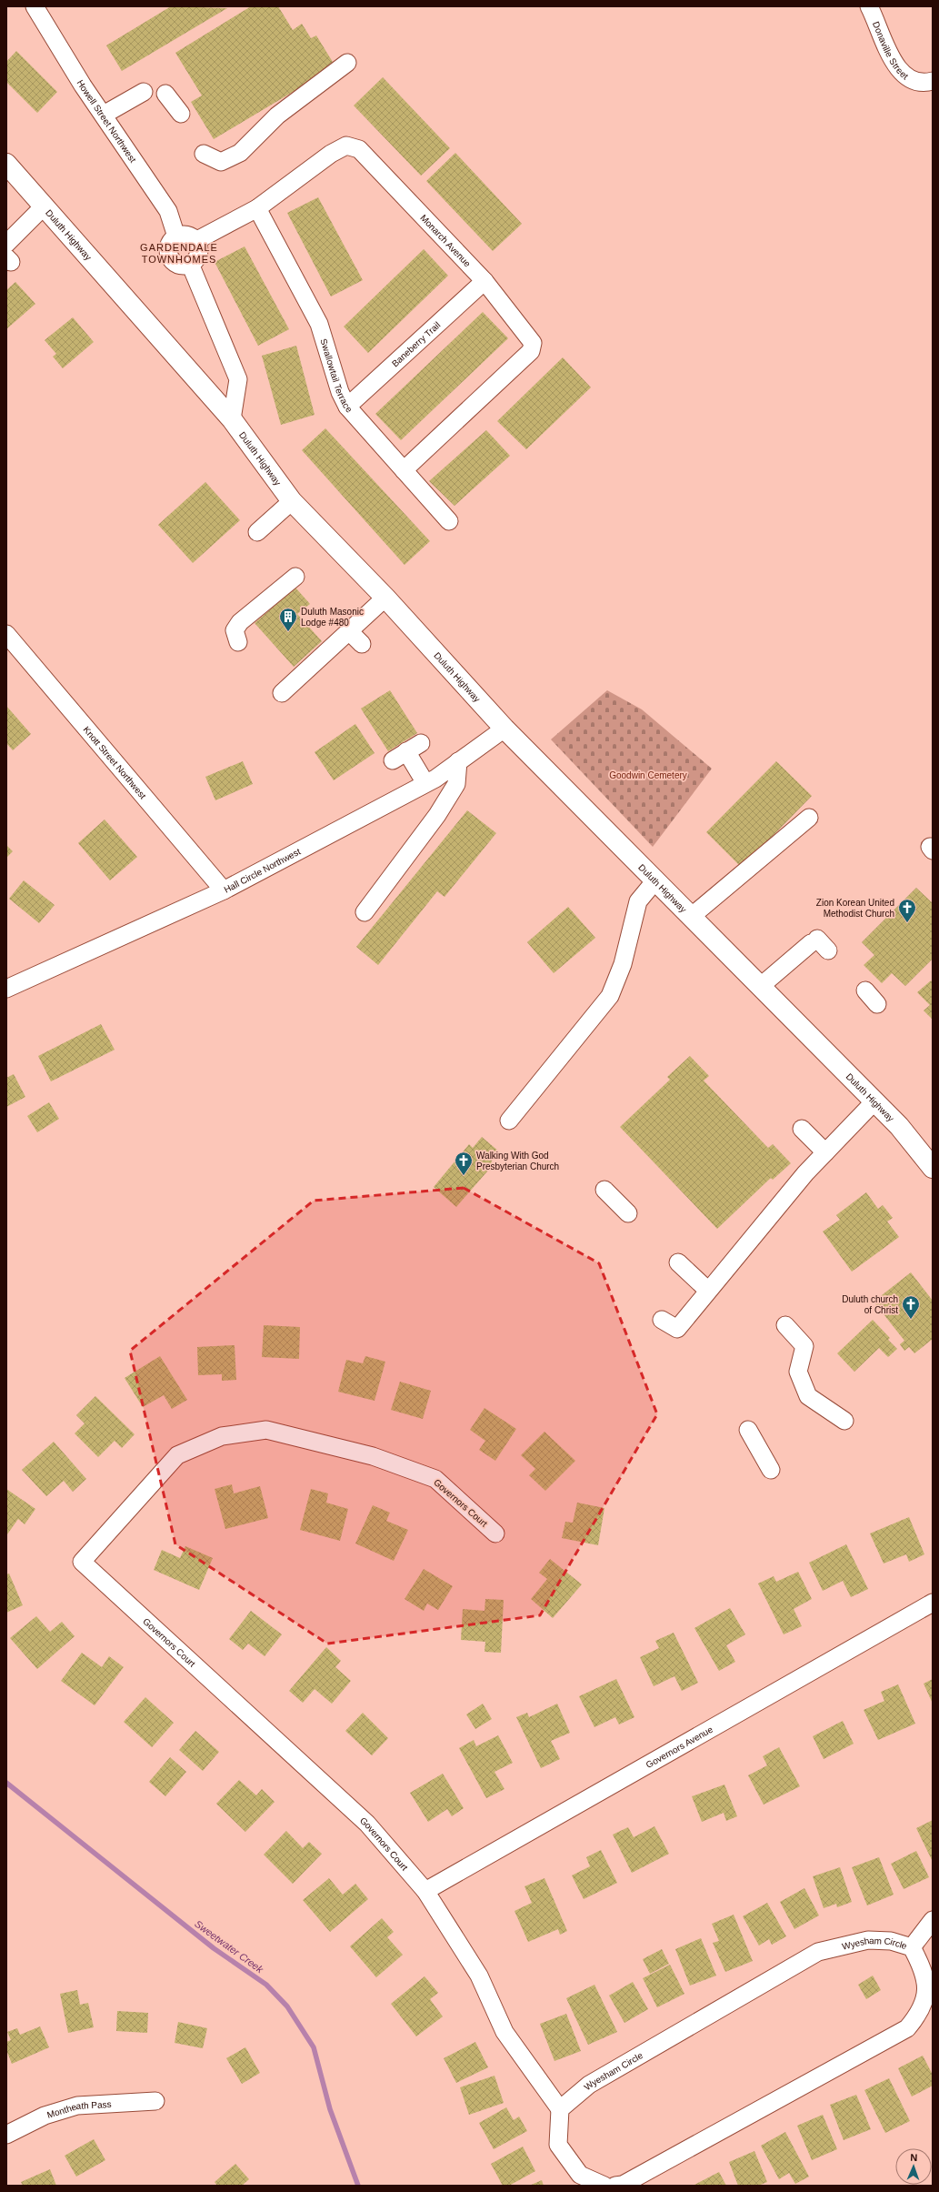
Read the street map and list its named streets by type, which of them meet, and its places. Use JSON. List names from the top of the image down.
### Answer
{
  "streets": {
    "main road": ["Duluth Highway"],
    "street": [
      "Donaville Street",
      "Howell Street Northwest",
      "Monarch Avenue",
      "Baneberry Trail",
      "Swallowtail Terrace",
      "Knott Street Northwest",
      "Hall Circle Northwest",
      "Governors Court",
      "Governors Avenue",
      "Wyesham Circle",
      "Montheath Pass"
    ]
  },
  "crossings": [
    ["Howell Street Northwest", "Monarch Avenue"],
    ["Duluth Highway", "Hall Circle Northwest"],
    ["Monarch Avenue", "Baneberry Trail"],
    ["Monarch Avenue", "Swallowtail Terrace"],
    ["Baneberry Trail", "Swallowtail Terrace"],
    ["Knott Street Northwest", "Hall Circle Northwest"],
    ["Governors Court", "Governors Avenue"],
    ["Governors Court", "Wyesham Circle"]
  ],
  "districts": ["GARDENDALE TOWNHOMES"],
  "water": ["Sweetwater Creek"],
  "parks": ["Goodwin Cemetery"],
  "places": {
    "building": ["Duluth Masonic Lodge #480"],
    "church": ["Zion Korean United Methodist Church", "Walking With God Presbyterian Church", "Duluth church of Christ"]
  },
  "north": "top"
}
